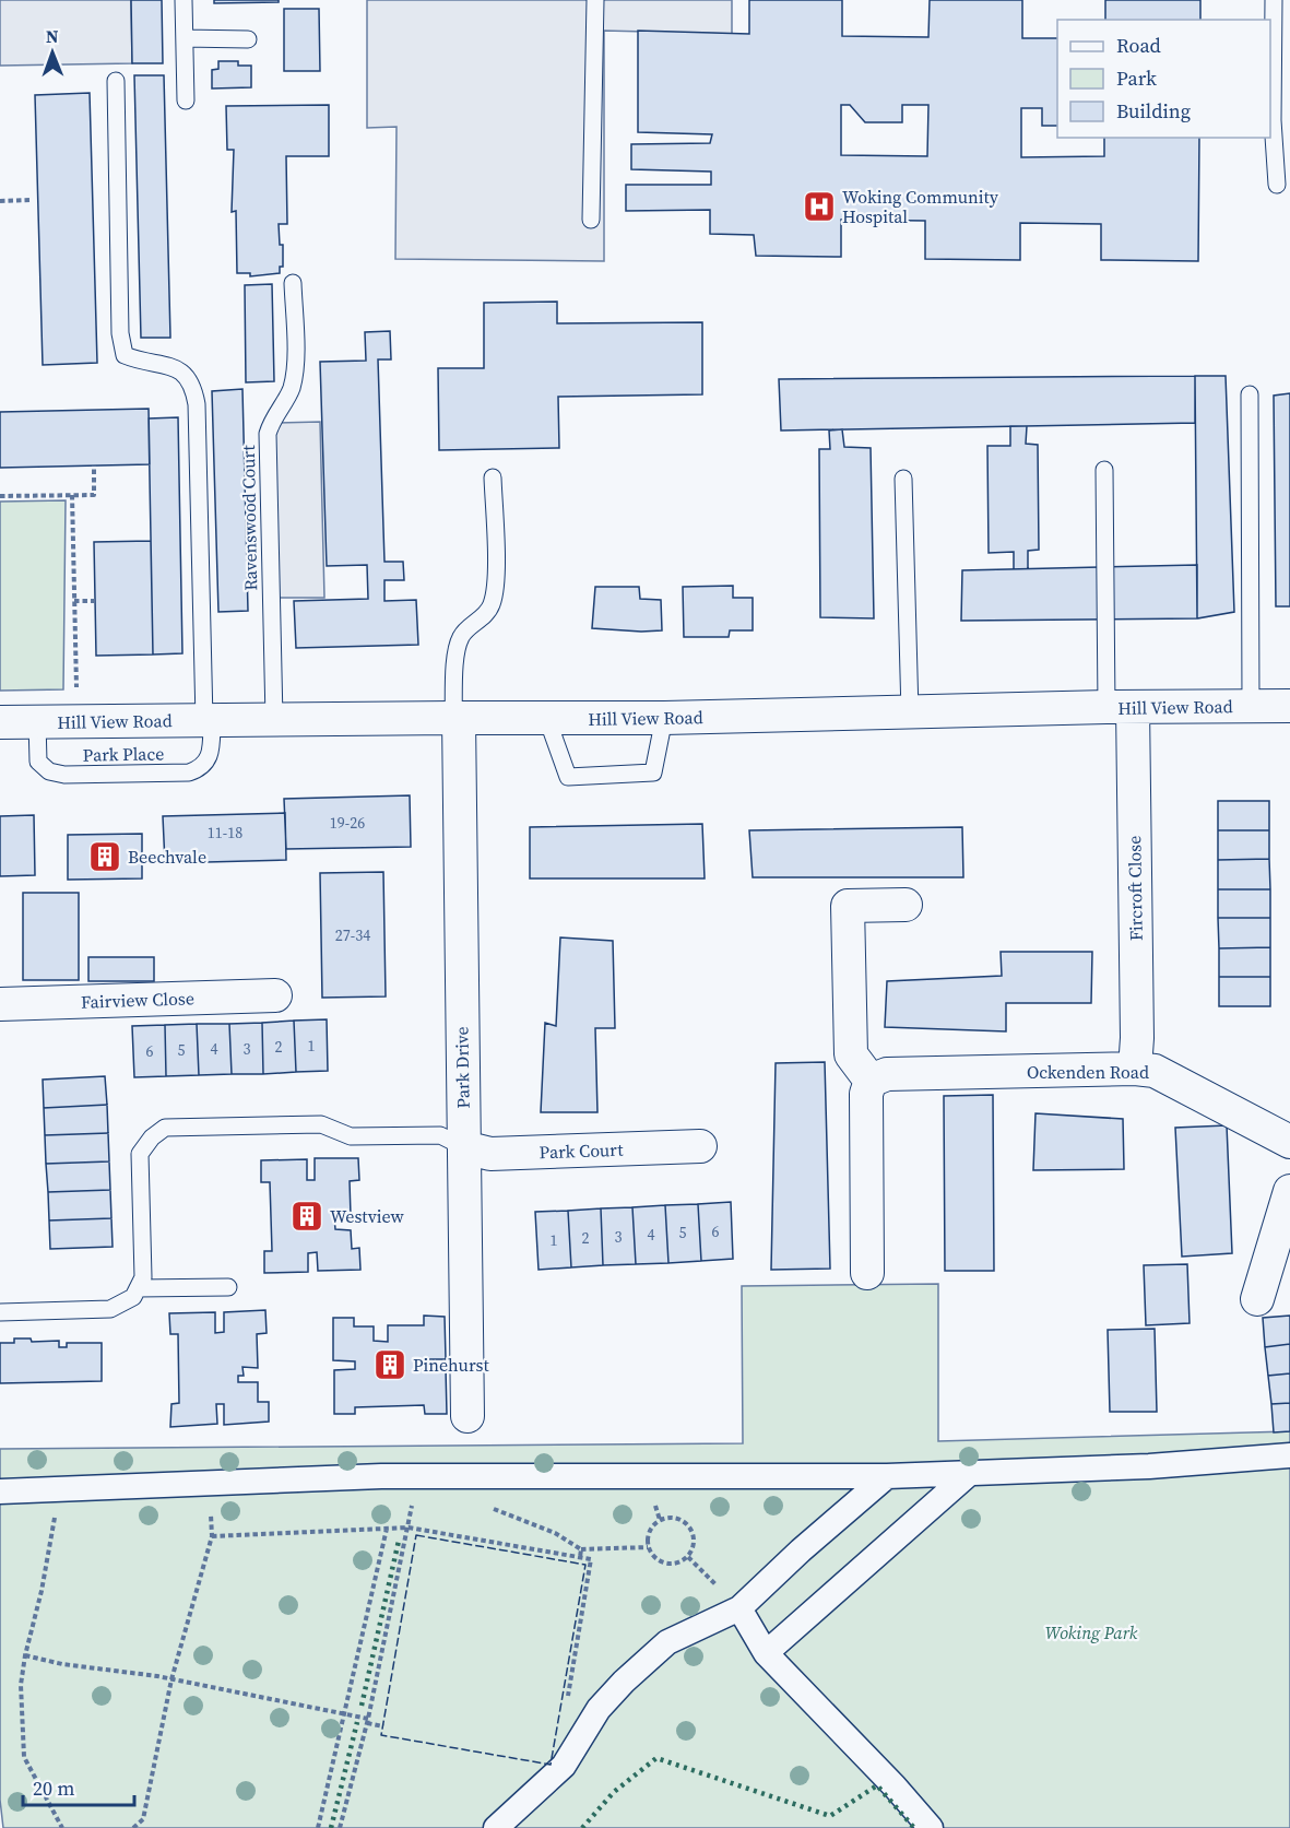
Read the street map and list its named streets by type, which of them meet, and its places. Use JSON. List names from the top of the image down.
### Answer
{
  "streets": {
    "street": [
      "Hill View Road",
      "Fircroft Close",
      "Fairview Close",
      "Park Drive",
      "Ockenden Road",
      "Park Court"
    ],
    "lane": ["Ravenswood Court", "Park Place"]
  },
  "crossings": [
    ["Ravenswood Court", "Hill View Road"],
    ["Hill View Road", "Park Place"],
    ["Hill View Road", "Fircroft Close"],
    ["Hill View Road", "Park Drive"],
    ["Fircroft Close", "Ockenden Road"],
    ["Park Drive", "Park Court"]
  ],
  "parks": ["Woking Park"],
  "places": {
    "hospital": ["Woking Community Hospital"],
    "building": ["Beechvale", "Westview", "Pinehurst"]
  },
  "house_numbers": [
    "19-26",
    "11-18",
    "27-34",
    "1",
    "2",
    "4",
    "3",
    "5",
    "6",
    "6",
    "5",
    "4",
    "3",
    "2",
    "1"
  ],
  "legend": ["Road", "Park", "Building"],
  "scale_bar": "20 m",
  "north": "top"
}
